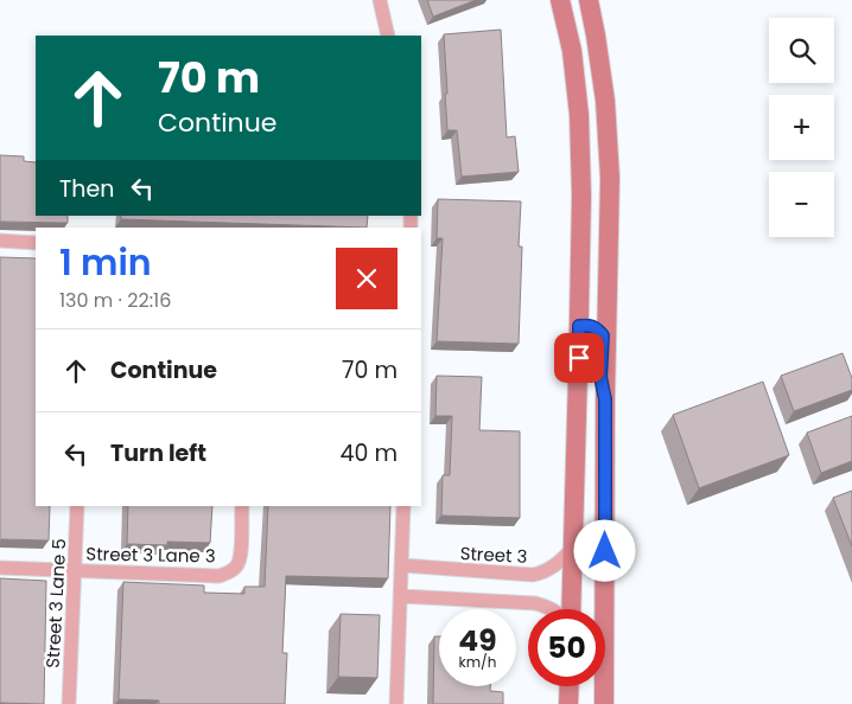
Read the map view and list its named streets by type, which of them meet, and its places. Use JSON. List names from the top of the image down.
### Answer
{
  "streets": {
    "street": ["Street 3 Lane 3", "Street 3", "Street 3 Lane 5"]
  },
  "crossings": [
    ["Street 3 Lane 3", "Street 3 Lane 5"]
  ],
  "page": {
    "map_buttons": ["+", "−"],
    "turn": ["70 m", "Continue"],
    "then": "Then",
    "heading": ["1 min", "130 m · 22:16"],
    "list": [
      {
        "name": "Continue",
        "value": "70 m"
      },
      {
        "name": "Turn left",
        "value": "40 m"
      }
    ],
    "speed": "49 km/h",
    "limit": "50"
  }
}
